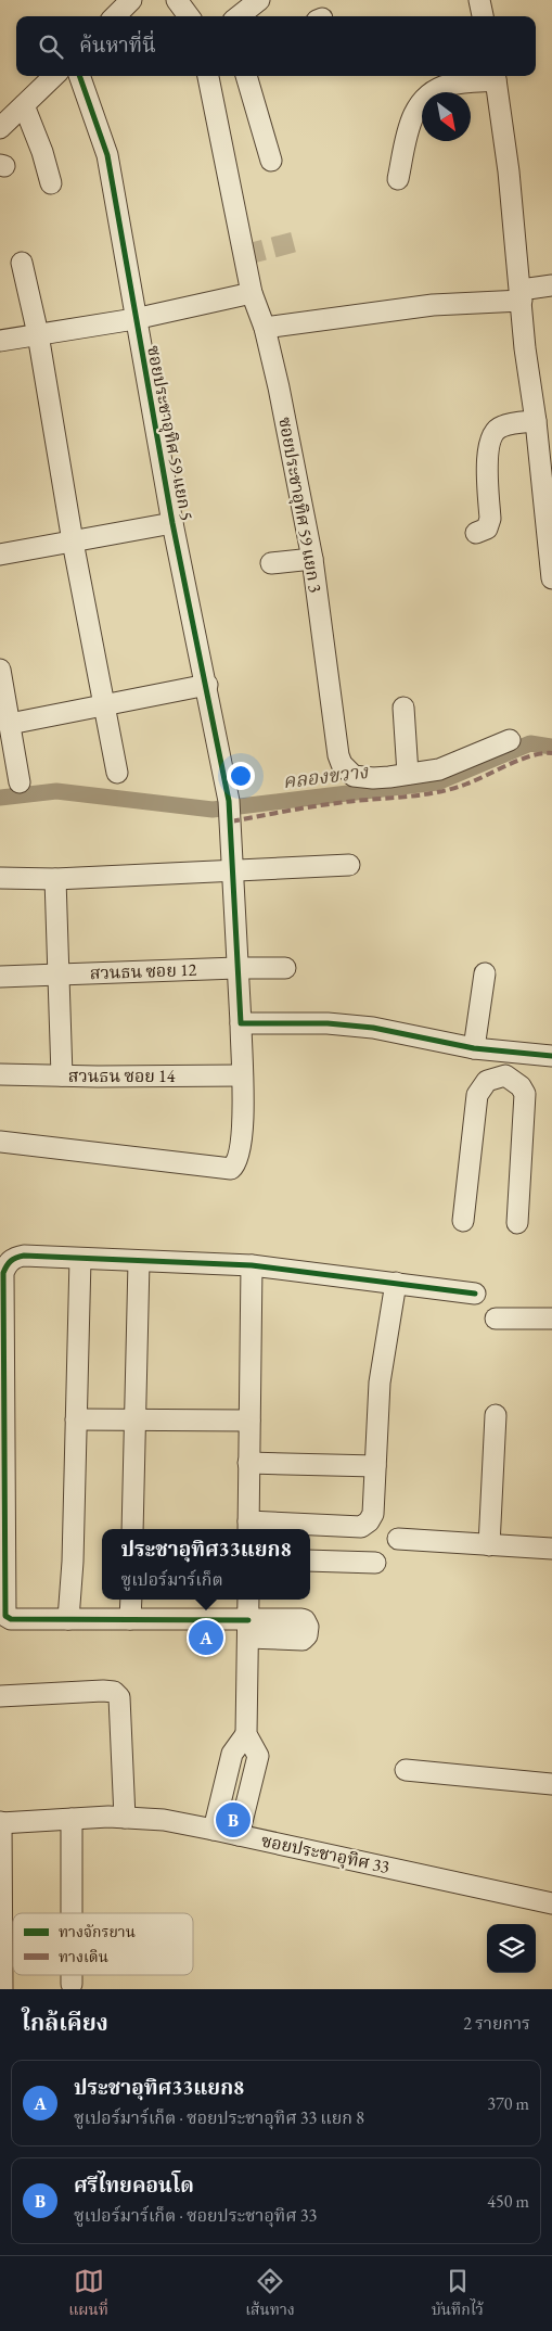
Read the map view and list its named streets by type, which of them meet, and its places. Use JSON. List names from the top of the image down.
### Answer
{
  "streets": {
    "street": [
      "ซอยประชาอุทิศ 59 แยก 5",
      "ซอยประชาอุทิศ 59 แยก 3",
      "สวนธน ซอย 12",
      "สวนธน ซอย 14",
      "ซอยประชาอุทิศ 33"
    ]
  },
  "crossings": [
    ["ซอยประชาอุทิศ 59 แยก 5", "สวนธน ซอย 12"],
    ["ซอยประชาอุทิศ 59 แยก 5", "สวนธน ซอย 14"]
  ],
  "water": ["คลองขวาง"],
  "legend": ["ทางจักรยาน", "ทางเดิน"],
  "north": "bottom right",
  "page": {
    "search": "ค้นหาที่นี่",
    "popup": ["ประชาอุทิศ33แยก8", "ซูเปอร์มาร์เก็ต"],
    "pins": ["A", "B"],
    "heading": ["ใกล้เคียง", "2 รายการ"],
    "list": [
      {
        "mark": "A",
        "name": "ประชาอุทิศ33แยก8",
        "note": "ซูเปอร์มาร์เก็ต · ซอยประชาอุทิศ 33 แยก 8",
        "value": "370 m"
      },
      {
        "mark": "B",
        "name": "ศรีไทยคอนโด",
        "note": "ซูเปอร์มาร์เก็ต · ซอยประชาอุทิศ 33",
        "value": "450 m"
      }
    ],
    "nav": ["แผนที่", "เส้นทาง", "บันทึกไว้"]
  }
}
